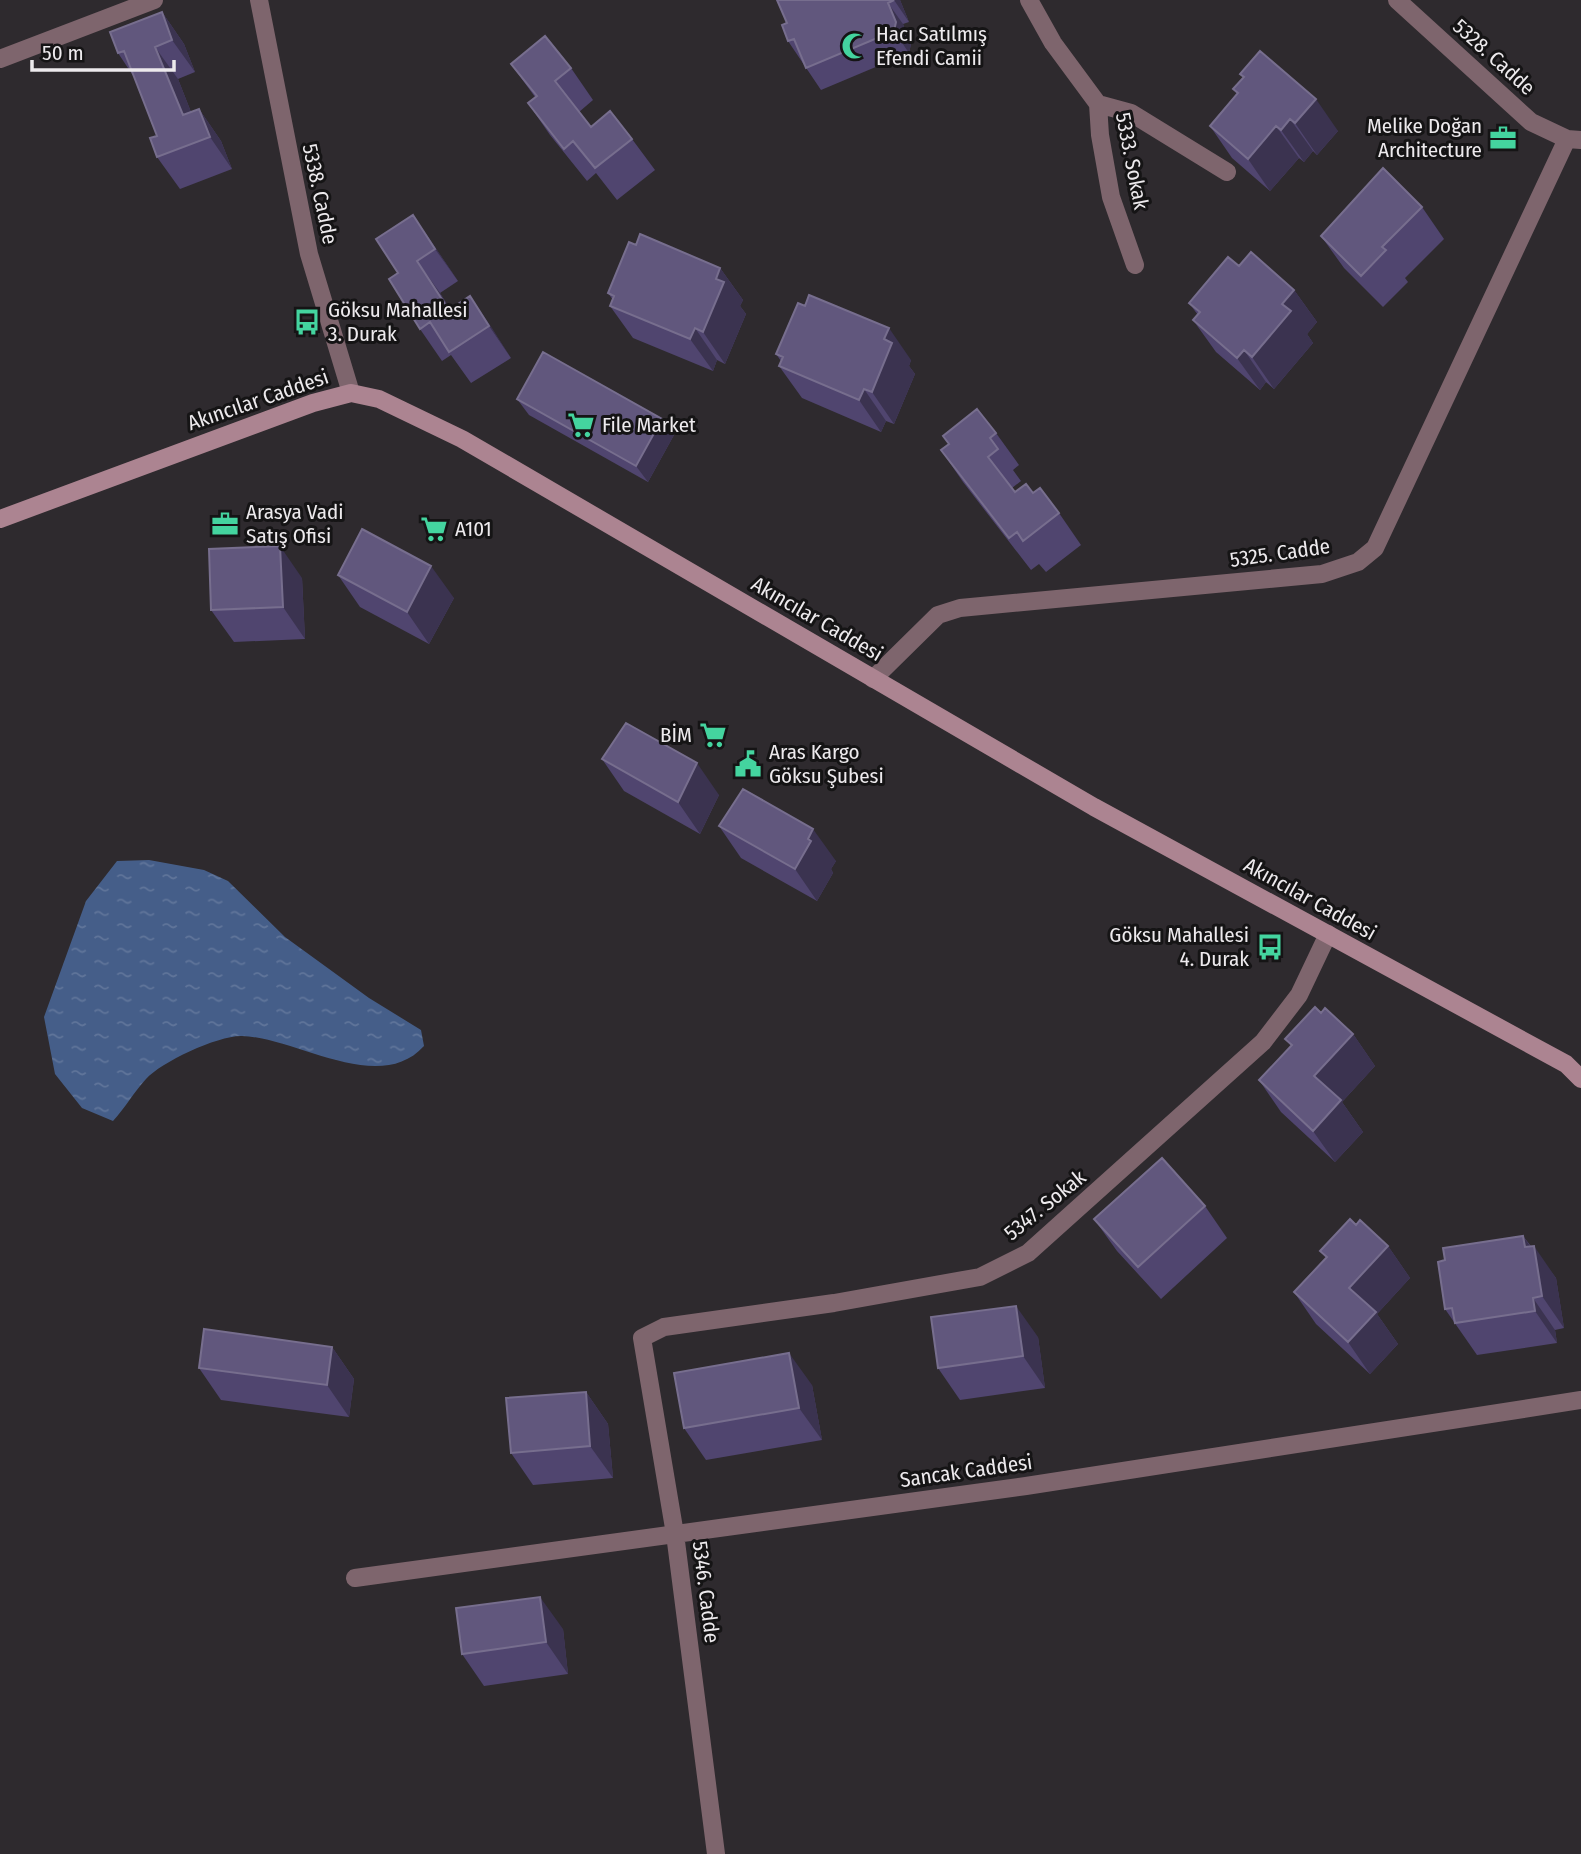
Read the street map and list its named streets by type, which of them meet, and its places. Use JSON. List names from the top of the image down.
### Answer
{
  "streets": {
    "street": [
      "5328. Cadde",
      "5333. Sokak",
      "5338. Cadde",
      "Akıncılar Caddesi",
      "5325. Cadde",
      "5347. Sokak",
      "Sancak Caddesi",
      "5346. Cadde"
    ]
  },
  "crossings": [
    ["5328. Cadde", "5325. Cadde"],
    ["5338. Cadde", "Akıncılar Caddesi"],
    ["Akıncılar Caddesi", "5325. Cadde"],
    ["Akıncılar Caddesi", "5347. Sokak"],
    ["5347. Sokak", "5346. Cadde"],
    ["Sancak Caddesi", "5346. Cadde"]
  ],
  "places": {
    "mosque": ["Hacı Satılmış Efendi Camii"],
    "office": ["Melike Doğan Architecture", "Arasya Vadi Satış Ofisi"],
    "bus stop": ["Göksu Mahallesi 3. Durak", "Göksu Mahallesi 4. Durak"],
    "supermarket": ["File Market", "A101", "BİM"],
    "public building": ["Aras Kargo Göksu Şubesi"]
  },
  "scale_bar": "50 m"
}
